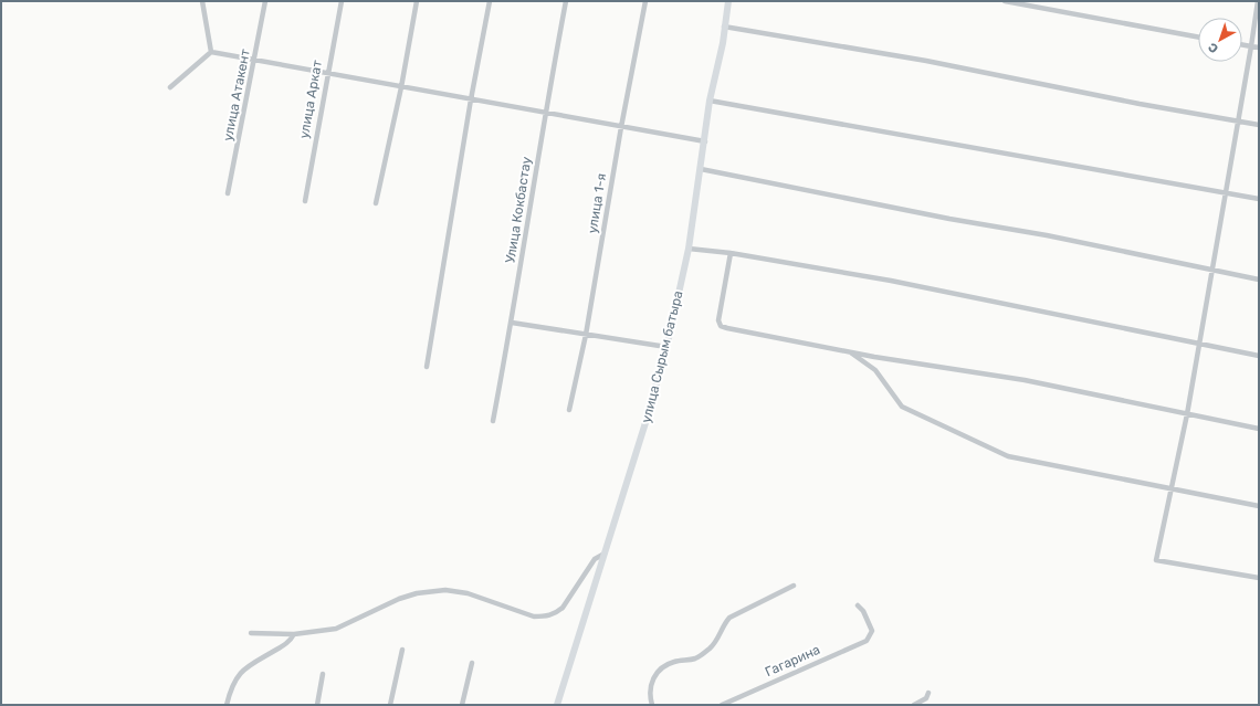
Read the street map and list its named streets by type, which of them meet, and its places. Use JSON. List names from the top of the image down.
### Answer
{
  "streets": {
    "street": [
      "улица Атакент",
      "улица Аркат",
      "улица 1-я",
      "Улица Кокбастау",
      "улица Сырым батыра",
      "Гагарина"
    ]
  },
  "north": "bottom left"
}
